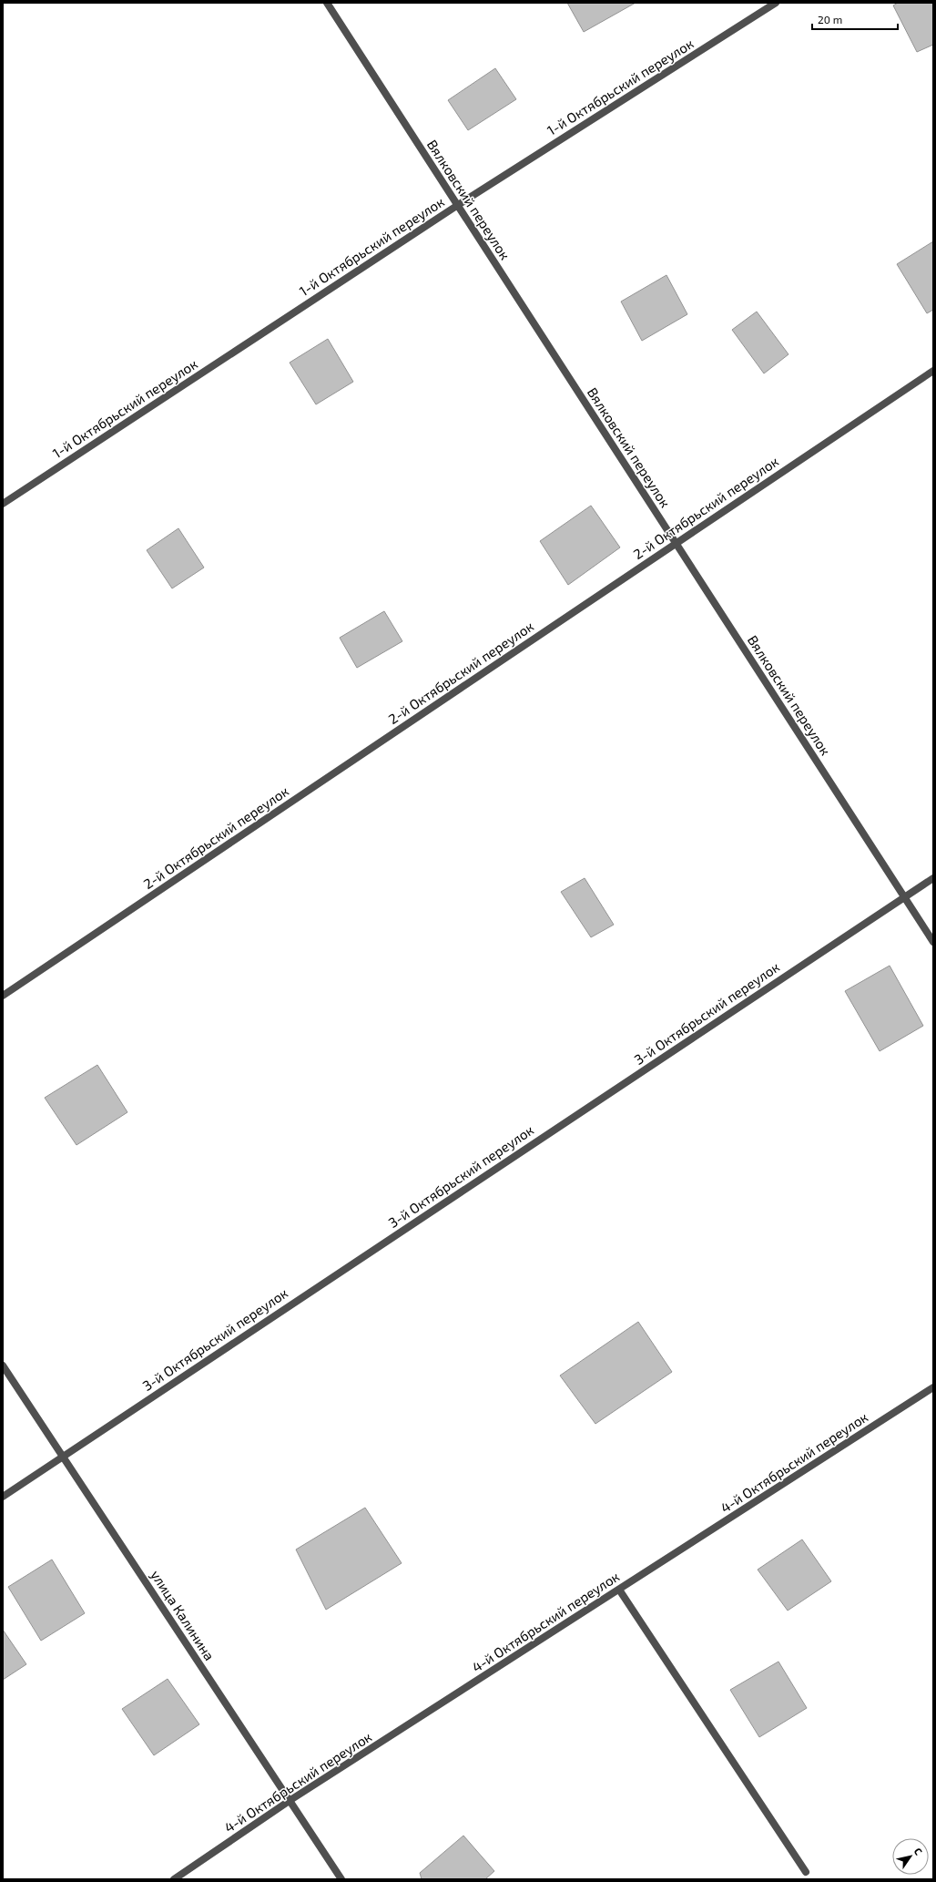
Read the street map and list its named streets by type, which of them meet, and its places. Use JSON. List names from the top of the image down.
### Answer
{
  "streets": {
    "street": [
      "1-й Октябрьский переулок",
      "Вялковский переулок",
      "2-й Октябрьский переулок",
      "3-й Октябрьский переулок",
      "4-й Октябрьский переулок",
      "улица Калинина"
    ]
  },
  "crossings": [
    ["1-й Октябрьский переулок", "Вялковский переулок"],
    ["Вялковский переулок", "2-й Октябрьский переулок"],
    ["Вялковский переулок", "3-й Октябрьский переулок"],
    ["3-й Октябрьский переулок", "улица Калинина"],
    ["4-й Октябрьский переулок", "улица Калинина"]
  ],
  "scale_bar": "20 m",
  "north": "top right"
}
